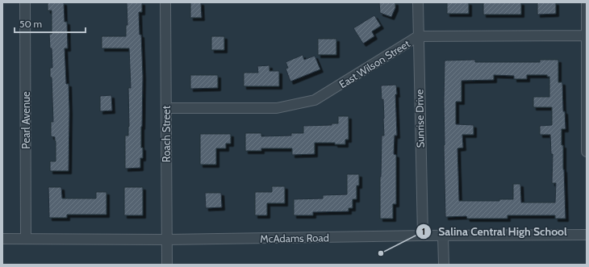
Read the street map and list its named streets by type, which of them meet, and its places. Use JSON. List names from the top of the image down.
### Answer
{
  "streets": {
    "street": [
      "East Wilson Street",
      "Sunrise Drive",
      "Pearl Avenue",
      "Roach Street",
      "McAdams Road"
    ]
  },
  "crossings": [
    ["East Wilson Street", "Sunrise Drive"],
    ["East Wilson Street", "Roach Street"],
    ["Sunrise Drive", "McAdams Road"],
    ["Pearl Avenue", "McAdams Road"],
    ["Roach Street", "McAdams Road"]
  ],
  "places": ["Salina Central High School"],
  "scale_bar": "50 m"
}
